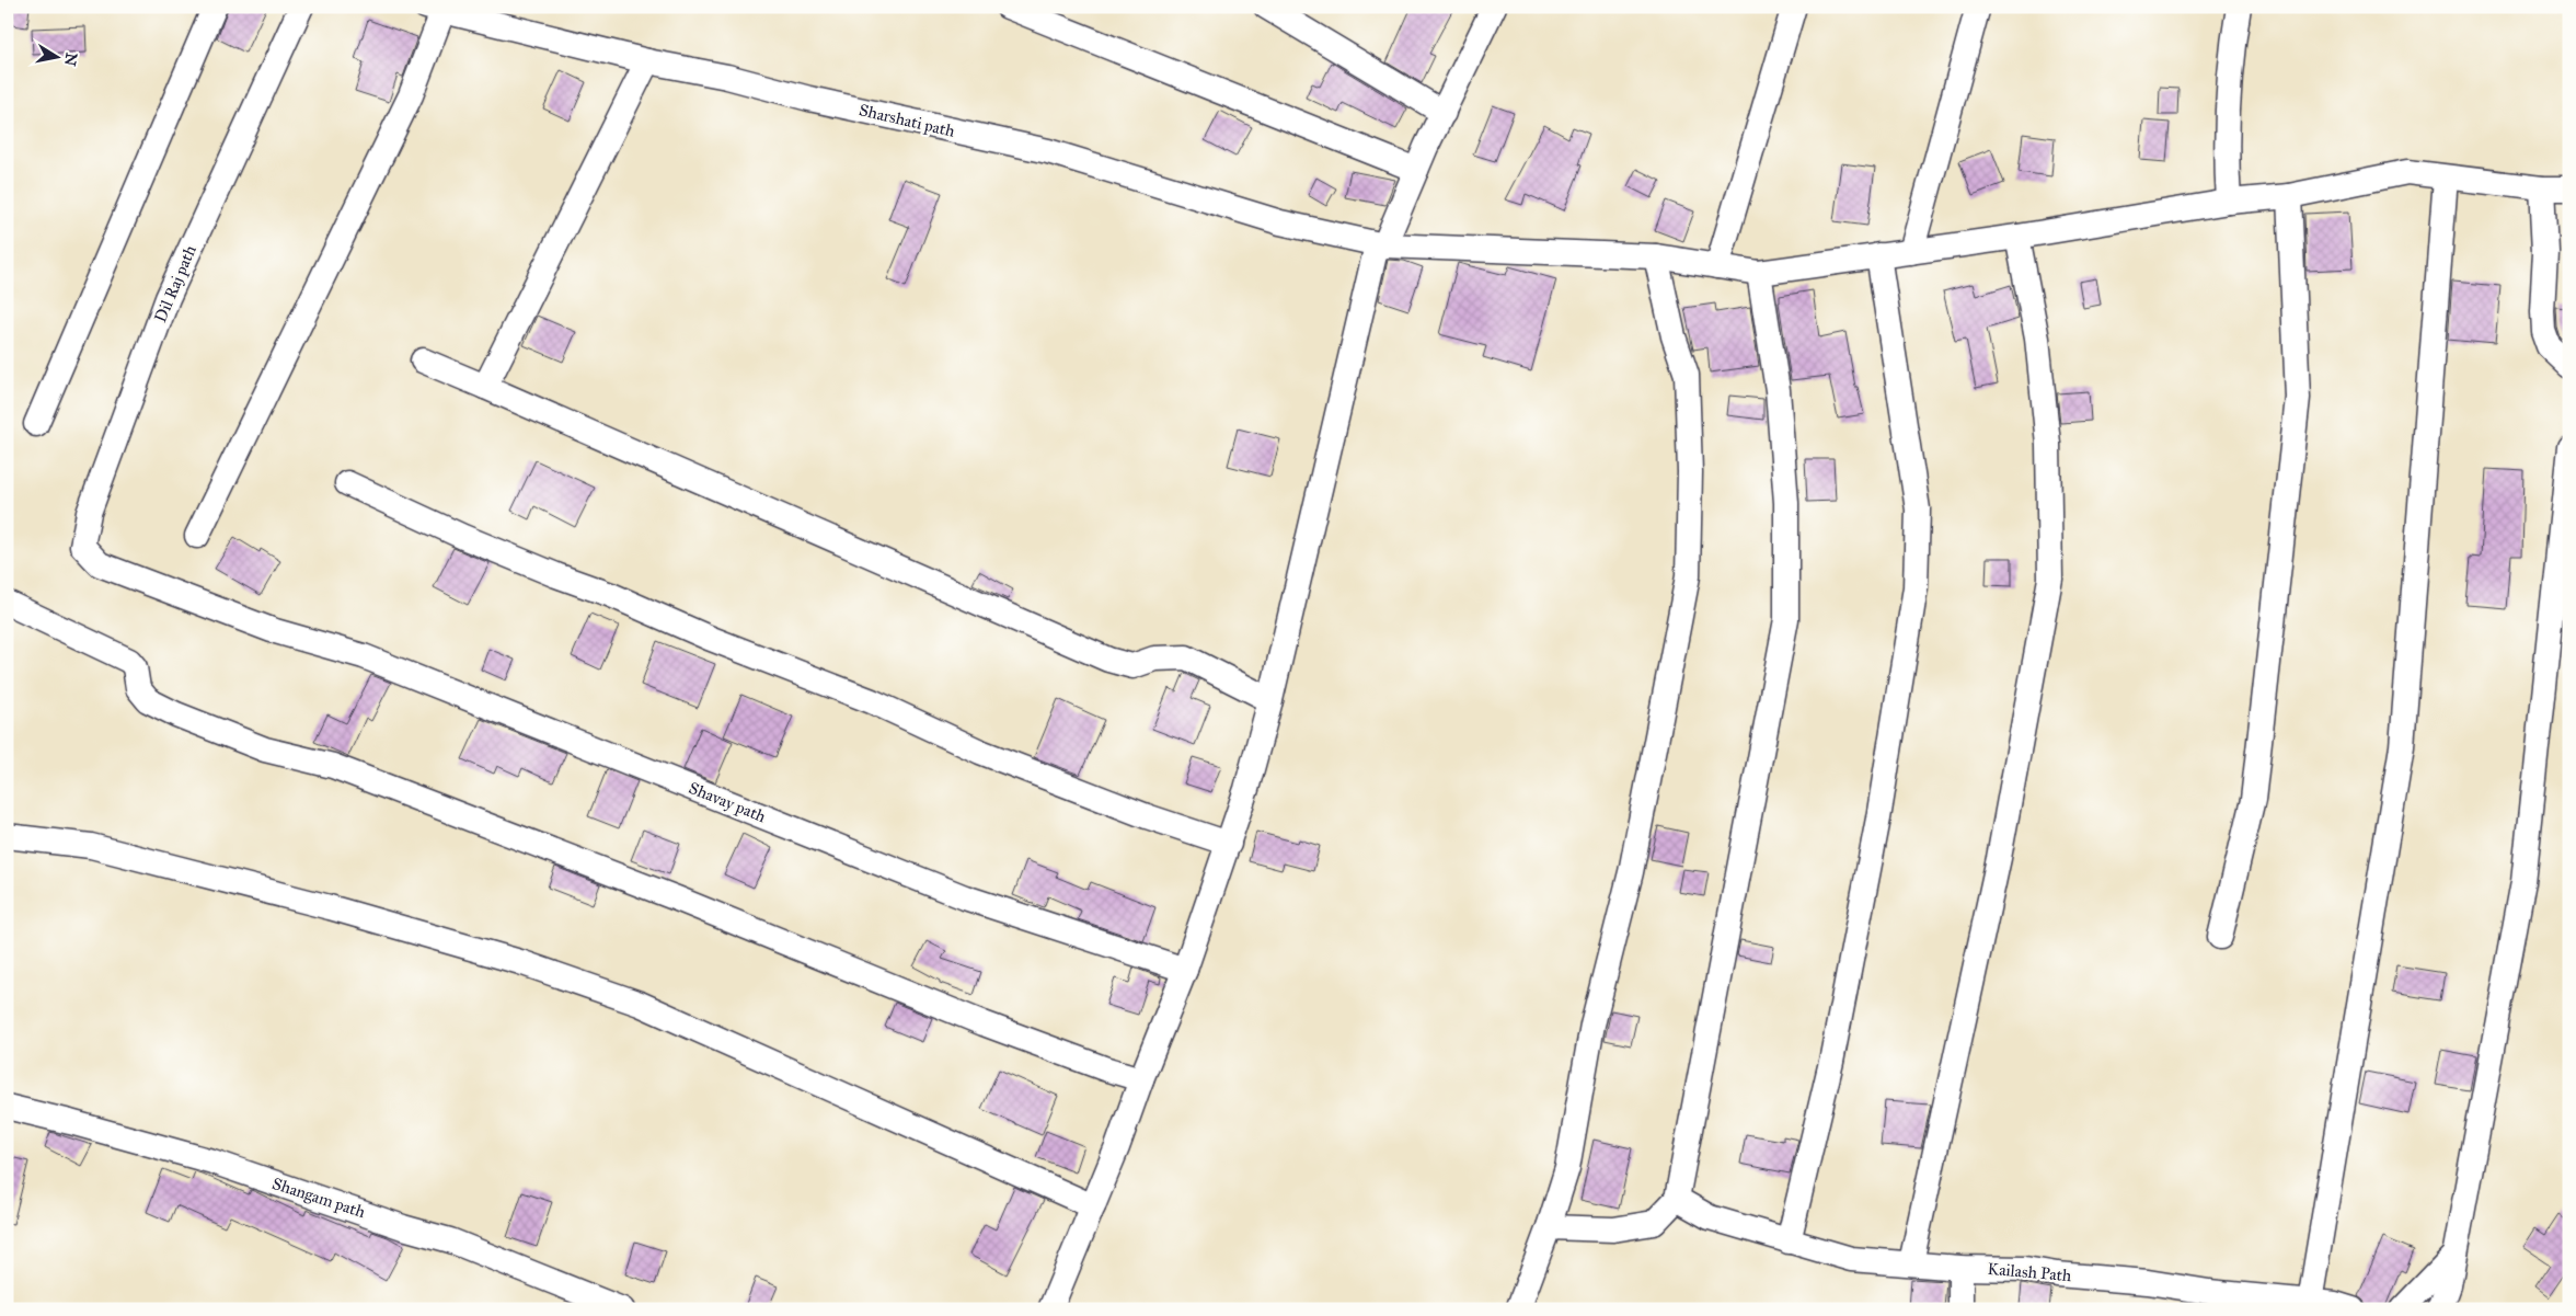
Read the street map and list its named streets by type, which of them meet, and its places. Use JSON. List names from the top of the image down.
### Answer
{
  "streets": {
    "street": [
      "Sharshati path",
      "Dil Raj path",
      "Shavay path",
      "Shangam path",
      "Kailash Path"
    ]
  },
  "crossings": [
    ["Dil Raj path", "Shavay path"]
  ],
  "north": "right"
}
